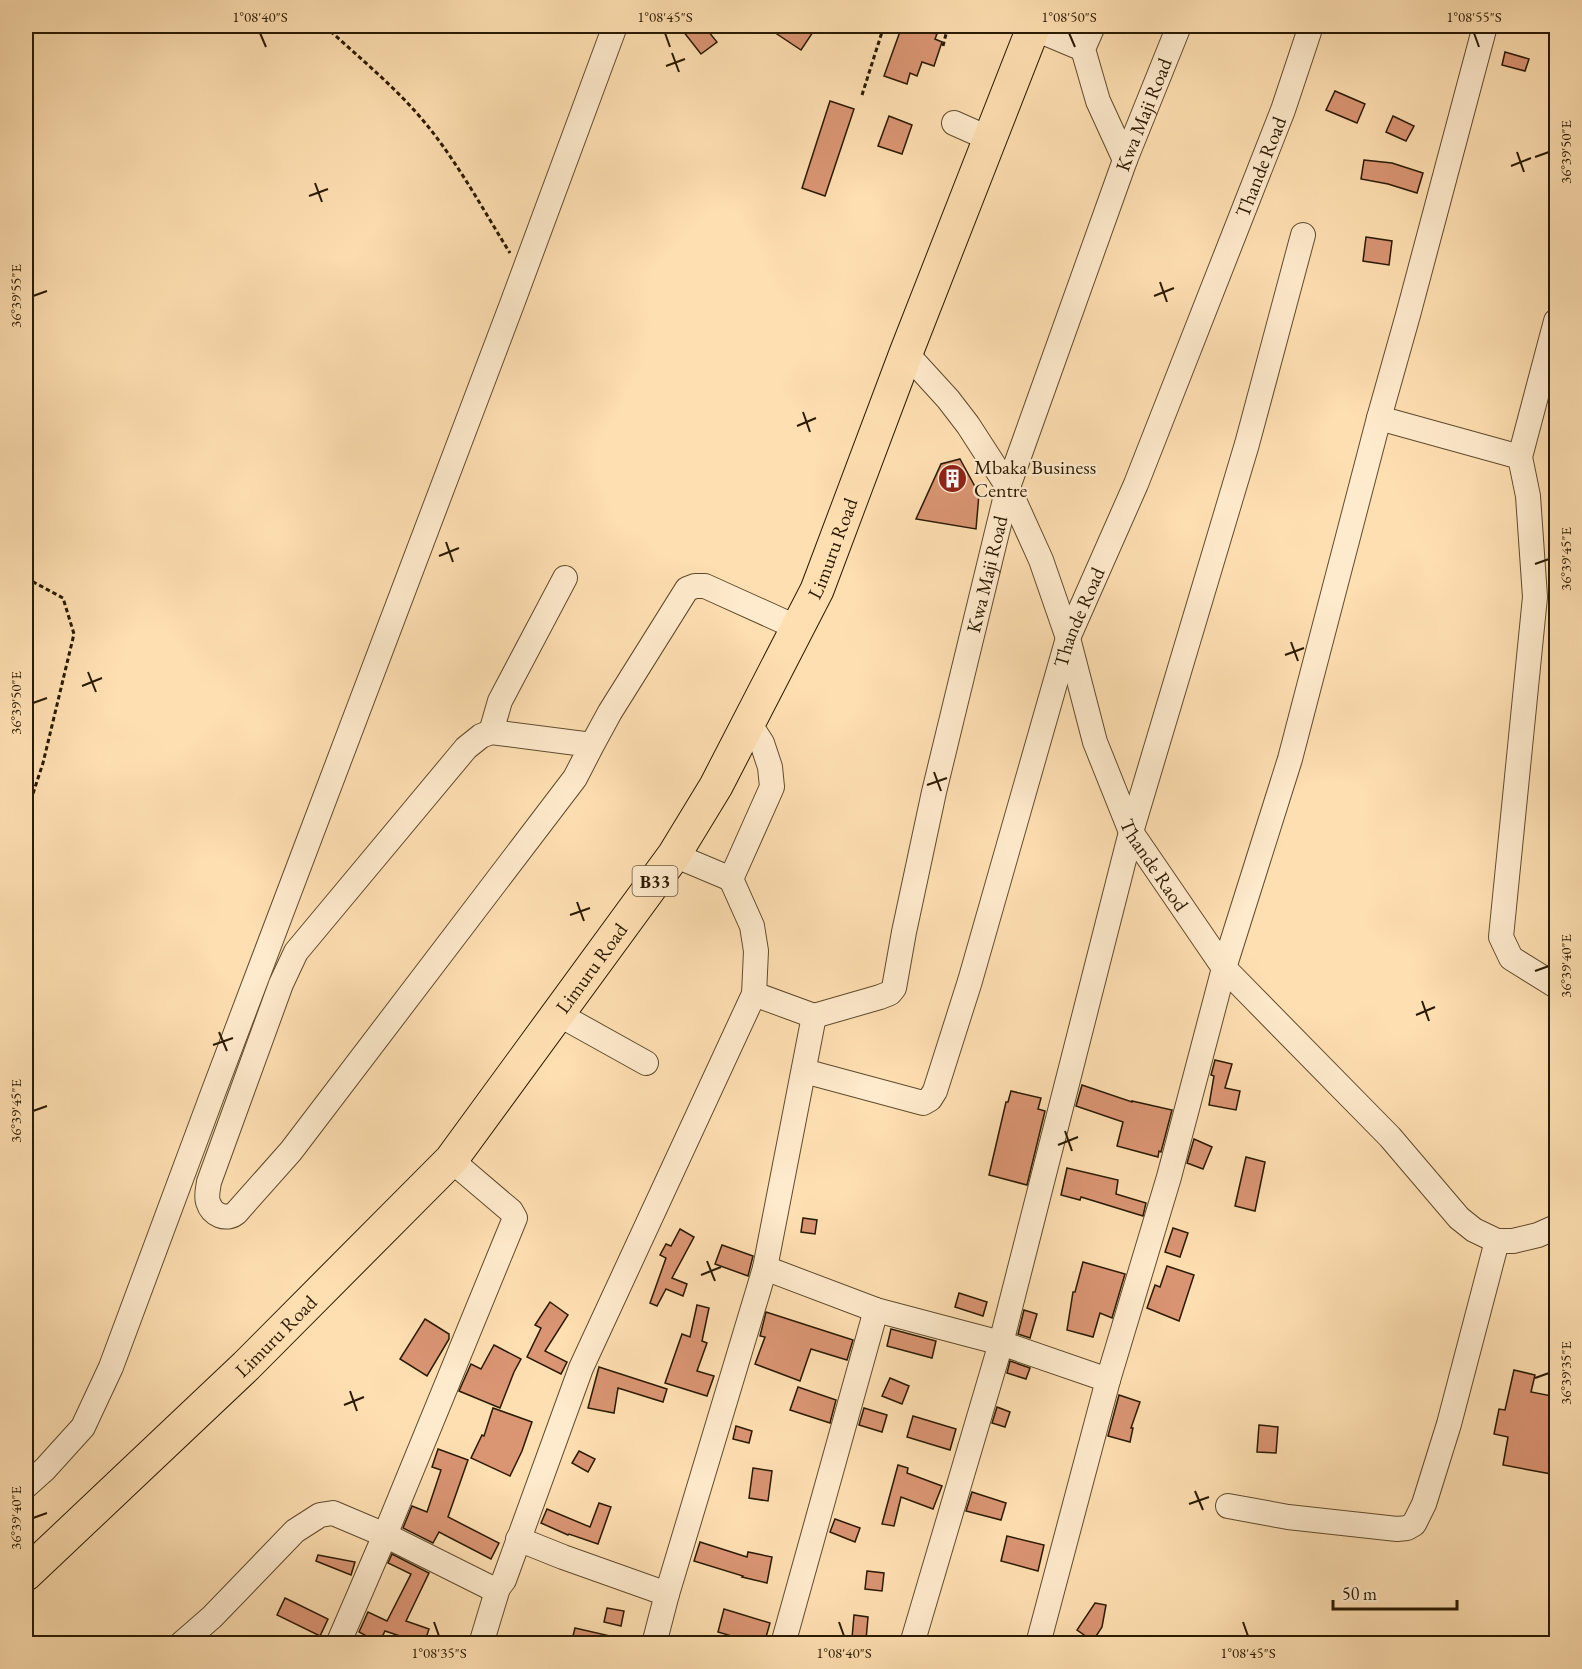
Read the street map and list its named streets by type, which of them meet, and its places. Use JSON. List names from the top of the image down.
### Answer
{
  "streets": {
    "highway": ["Limuru Road", "B33"],
    "street": ["Kwa Maji Road", "Thande Road", "Thande Raod"]
  },
  "crossings": [
    ["Kwa Maji Road", "Thande Raod"],
    ["Thande Road", "Thande Raod"],
    ["Limuru Road", "Thande Raod"]
  ],
  "places": {
    "building": ["Mbaka Business Centre"]
  },
  "scale_bar": "50 m",
  "coordinates": [
    "1°08'40\"S",
    "1°08'45\"S",
    "1°08'50\"S",
    "1°08'55\"S",
    "36°39'50\"E",
    "36°39'55\"E",
    "36°39'45\"E",
    "36°39'40\"E",
    "36°39'35\"E",
    "1°08'35\"S"
  ]
}
